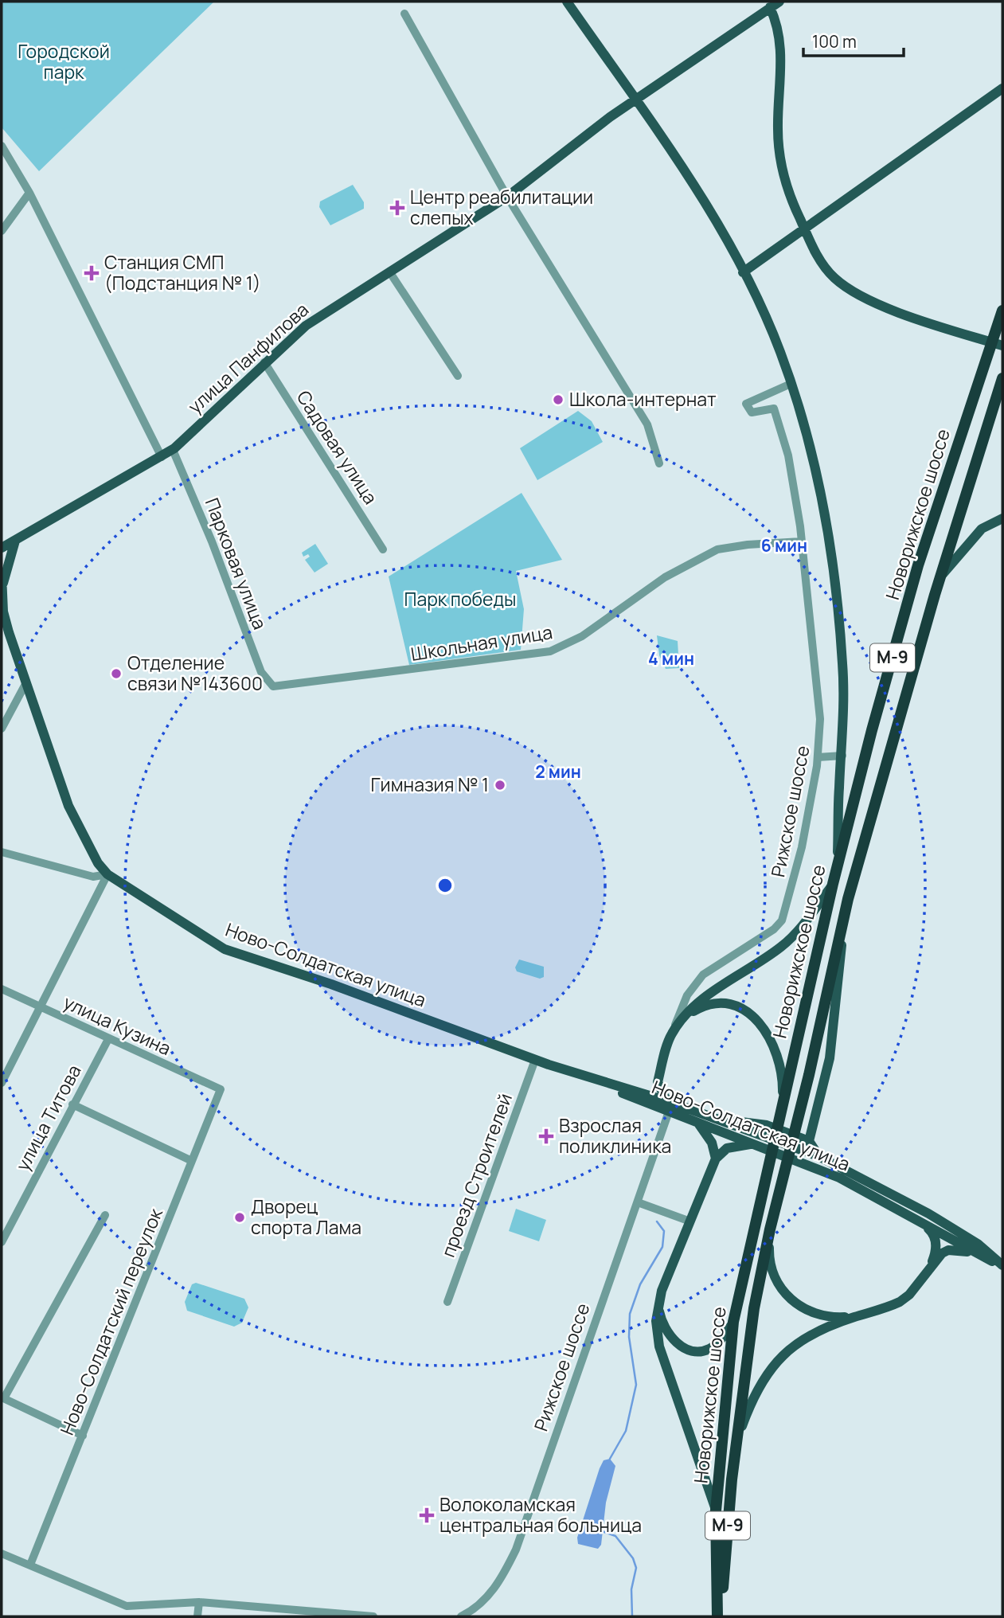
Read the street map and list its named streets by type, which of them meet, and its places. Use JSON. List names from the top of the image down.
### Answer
{
  "streets": {
    "highway": ["Новорижское шоссе", "М-9"],
    "main road": ["улица Панфилова", "Ново-Солдатская улица"],
    "street": [
      "Садовая улица",
      "Парковая улица",
      "Школьная улица",
      "Рижское шоссе",
      "улица Кузина",
      "улица Титова",
      "проезд Строителей",
      "Ново-Солдатский переулок"
    ]
  },
  "crossings": [
    ["улица Панфилова", "Садовая улица"],
    ["улица Панфилова", "Парковая улица"],
    ["Новорижское шоссе", "М-9"],
    ["Парковая улица", "Школьная улица"],
    ["Школьная улица", "Рижское шоссе"],
    ["М-9", "Рижское шоссе"],
    ["Рижское шоссе", "Ново-Солдатская улица"],
    ["Ново-Солдатская улица", "проезд Строителей"],
    ["улица Кузина", "улица Титова"],
    ["улица Кузина", "Ново-Солдатский переулок"]
  ],
  "parks": ["Городской парк", "Парк победы"],
  "places": {
    "health": [
      "Центр реабилитации слепых",
      "Станция СМП (Подстанция № 1)",
      "Взрослая поликлиника",
      "Волоколамская центральная больница"
    ],
    "other": [
      "Школа-интернат",
      "Отделение связи №143600",
      "Гимназия № 1",
      "Дворец спорта Лама"
    ]
  },
  "scale_bar": "100 m",
  "rings": ["6 мин", "4 мин", "2 мин"]
}
